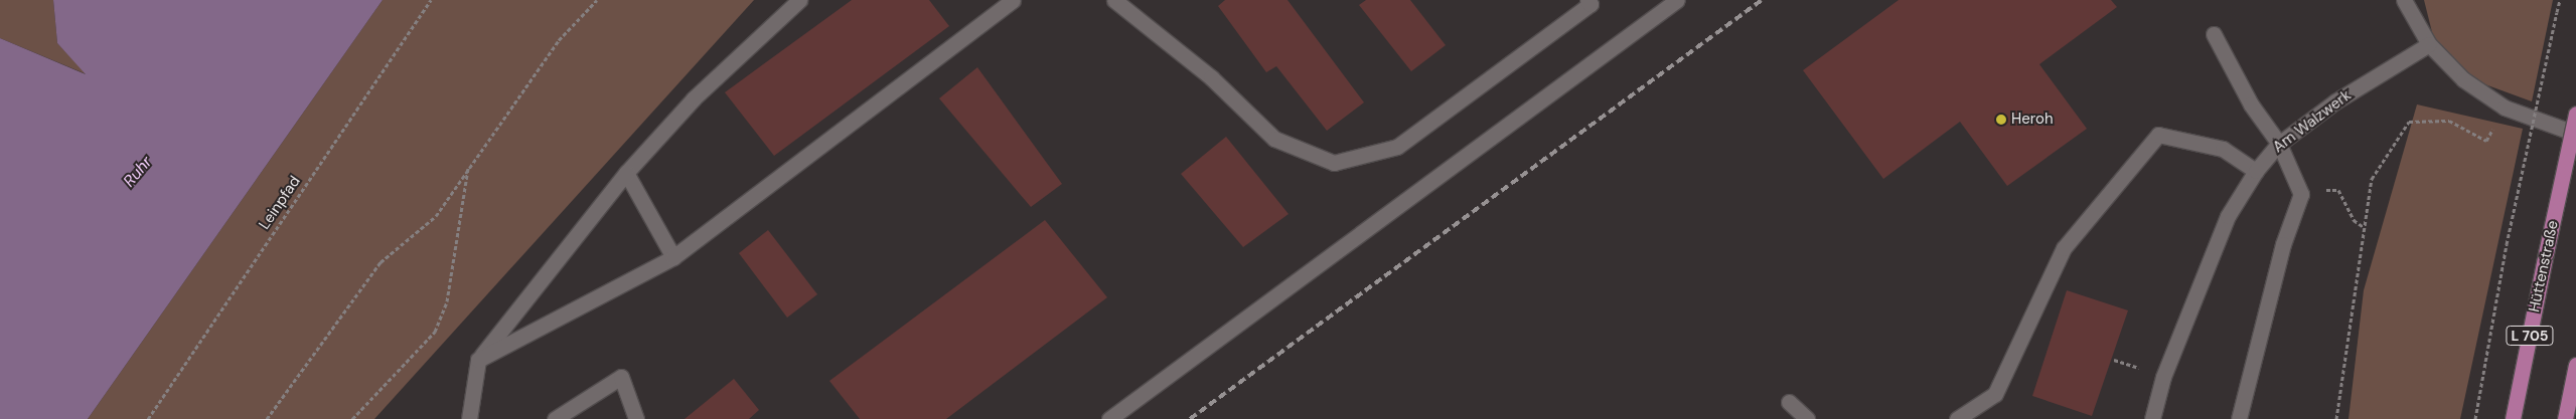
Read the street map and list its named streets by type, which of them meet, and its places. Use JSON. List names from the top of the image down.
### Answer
{
  "streets": {
    "main road": ["Hüttenstraße", "L 705"],
    "street": ["Am Walzwerk"],
    "path": ["Leinpfad"]
  },
  "water": ["Ruhr"],
  "places": ["Heroh"]
}
